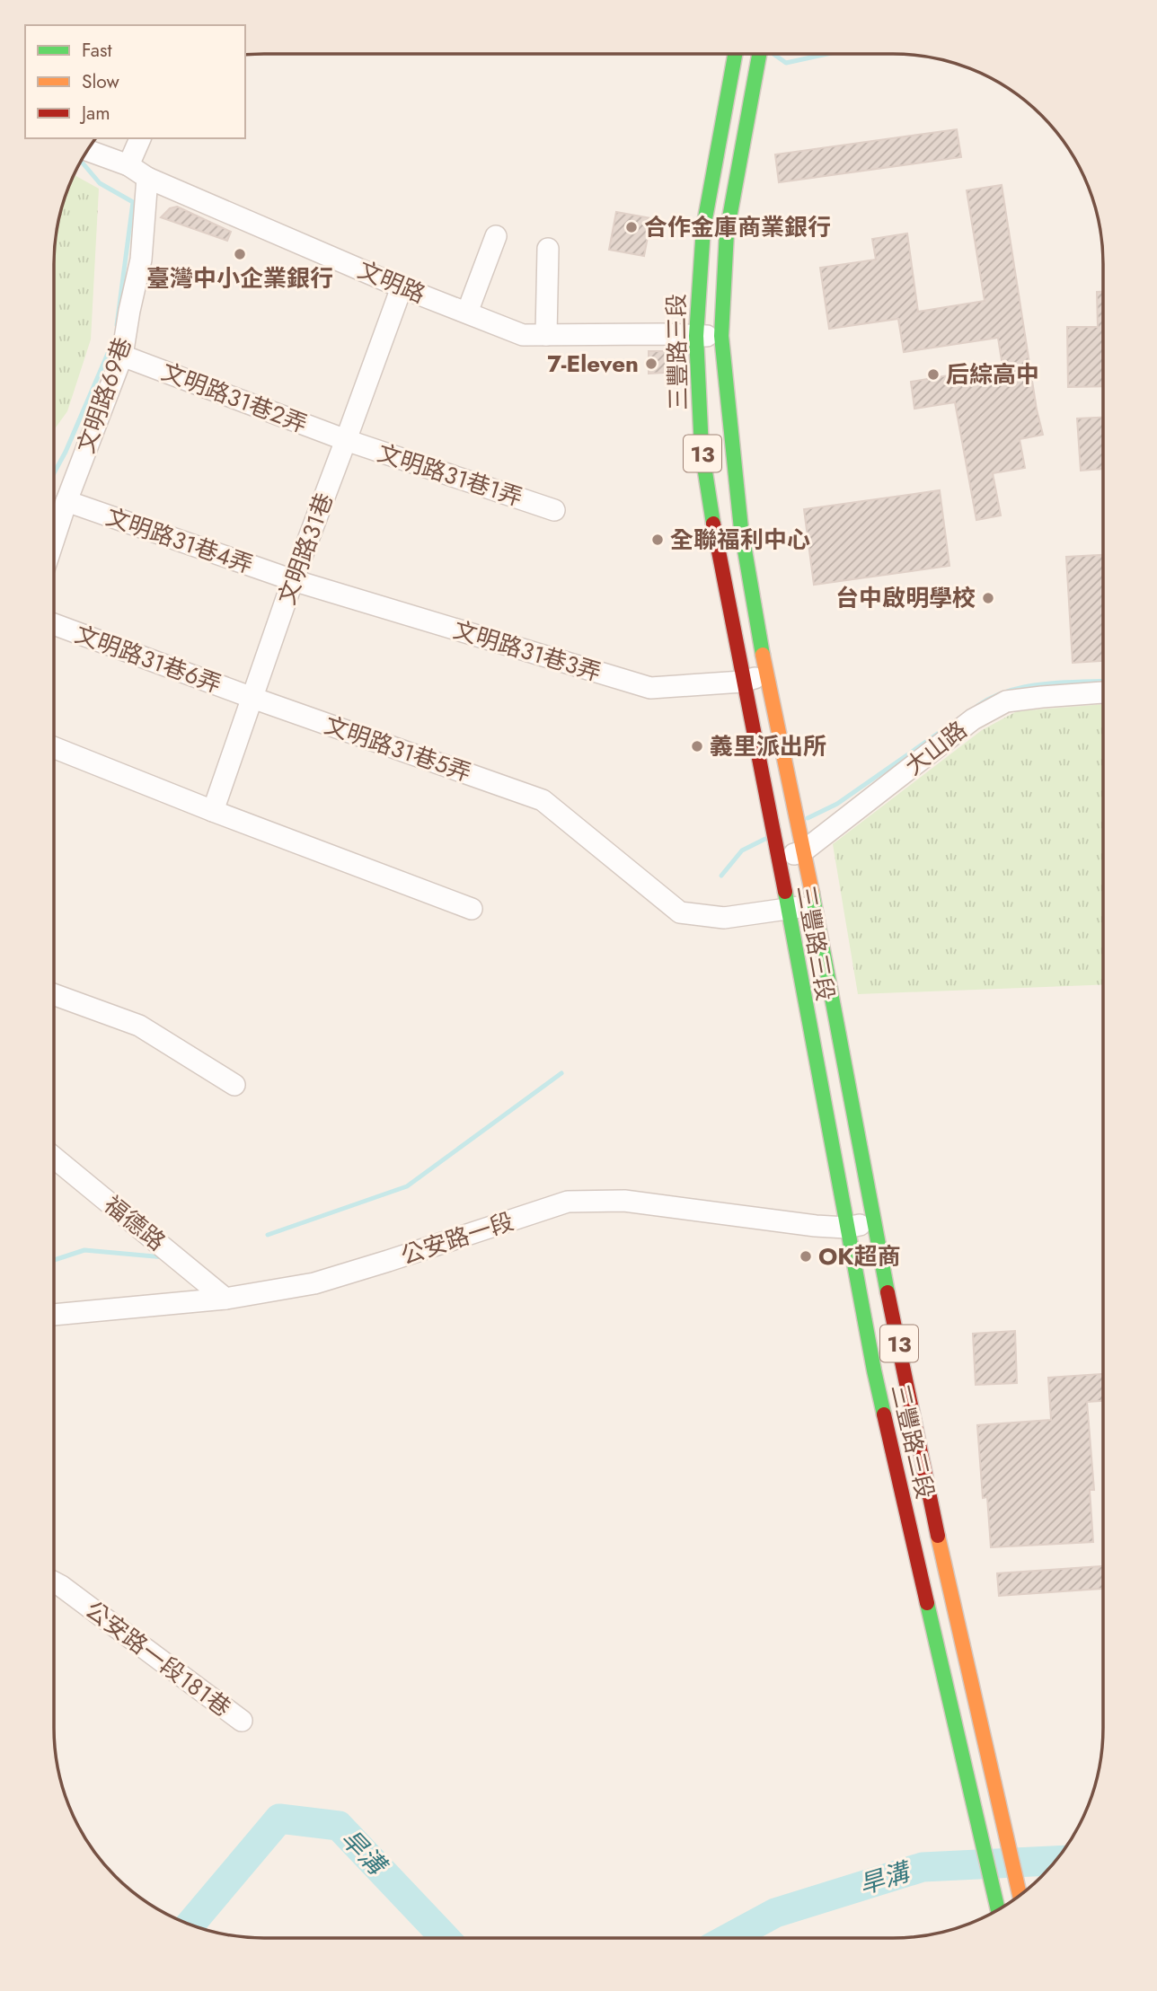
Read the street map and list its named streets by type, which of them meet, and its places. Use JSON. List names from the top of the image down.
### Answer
{
  "streets": {
    "main road": ["三豐路三段", "13"],
    "street": [
      "文明路",
      "文明路69巷",
      "文明路31巷2弄",
      "文明路31巷1弄",
      "文明路31巷4弄",
      "文明路31巷",
      "文明路31巷3弄",
      "文明路31巷6弄",
      "大山路",
      "文明路31巷5弄",
      "福德路",
      "公安路一段",
      "公安路一段181巷"
    ]
  },
  "crossings": [
    ["文明路", "三豐路三段"],
    ["文明路", "文明路69巷"],
    ["文明路", "文明路31巷"],
    ["三豐路三段", "文明路31巷3弄"],
    ["三豐路三段", "大山路"],
    ["三豐路三段", "文明路31巷5弄"],
    ["三豐路三段", "公安路一段"],
    ["文明路69巷", "文明路31巷2弄"],
    ["文明路69巷", "文明路31巷4弄"],
    ["文明路31巷2弄", "文明路31巷1弄"],
    ["文明路31巷2弄", "文明路31巷"],
    ["文明路31巷1弄", "文明路31巷"],
    ["文明路31巷4弄", "文明路31巷"],
    ["文明路31巷4弄", "文明路31巷3弄"],
    ["文明路31巷", "文明路31巷3弄"],
    ["文明路31巷", "文明路31巷6弄"],
    ["文明路31巷", "文明路31巷5弄"],
    ["文明路31巷6弄", "文明路31巷5弄"],
    ["福德路", "公安路一段"]
  ],
  "water": ["旱溝"],
  "places": [
    "合作金庫商業銀行",
    "臺灣中小企業銀行",
    "7-Eleven",
    "后綜高中",
    "全聯福利中心",
    "台中啟明學校",
    "義里派出所",
    "OK超商"
  ],
  "legend": ["Fast", "Slow", "Jam"]
}
